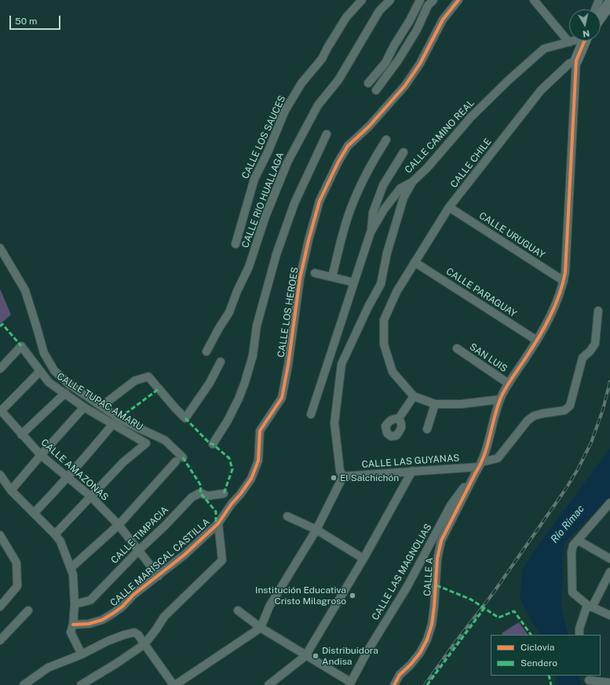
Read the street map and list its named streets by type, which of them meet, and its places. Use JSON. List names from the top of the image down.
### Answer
{
  "streets": {
    "street": [
      "CALLE CAMINO REAL",
      "CALLE LOS SAUCES",
      "CALLE CHILE",
      "CALLE RIO HUALLAGA",
      "CALLE URUGUAY",
      "CALLE PARAGUAY",
      "CALLE LOS HEROES",
      "SAN LUIS",
      "CALLE TUPAC AMARU",
      "CALLE LAS GUYANAS",
      "CALLE AMAZONAS",
      "CALLE TIMPACIA",
      "CALLE MARISCAL CASTILLA",
      "CALLE LAS MAGNOLIAS",
      "CALLE A"
    ]
  },
  "crossings": [
    ["CALLE CHILE", "CALLE URUGUAY"],
    ["CALLE CHILE", "CALLE PARAGUAY"],
    ["CALLE LOS HEROES", "CALLE MARISCAL CASTILLA"],
    ["CALLE TUPAC AMARU", "CALLE AMAZONAS"],
    ["CALLE LAS GUYANAS", "CALLE LAS MAGNOLIAS"],
    ["CALLE LAS GUYANAS", "CALLE A"],
    ["CALLE AMAZONAS", "CALLE TIMPACIA"],
    ["CALLE AMAZONAS", "CALLE MARISCAL CASTILLA"],
    ["CALLE LAS MAGNOLIAS", "CALLE A"]
  ],
  "water": ["Río Rímac"],
  "places": ["El Salchichón", "Institución Educativa Cristo Milagroso", "Distribuidora Andisa"],
  "legend": ["Ciclovía", "Sendero"],
  "scale_bar": "50 m",
  "north": "bottom"
}
